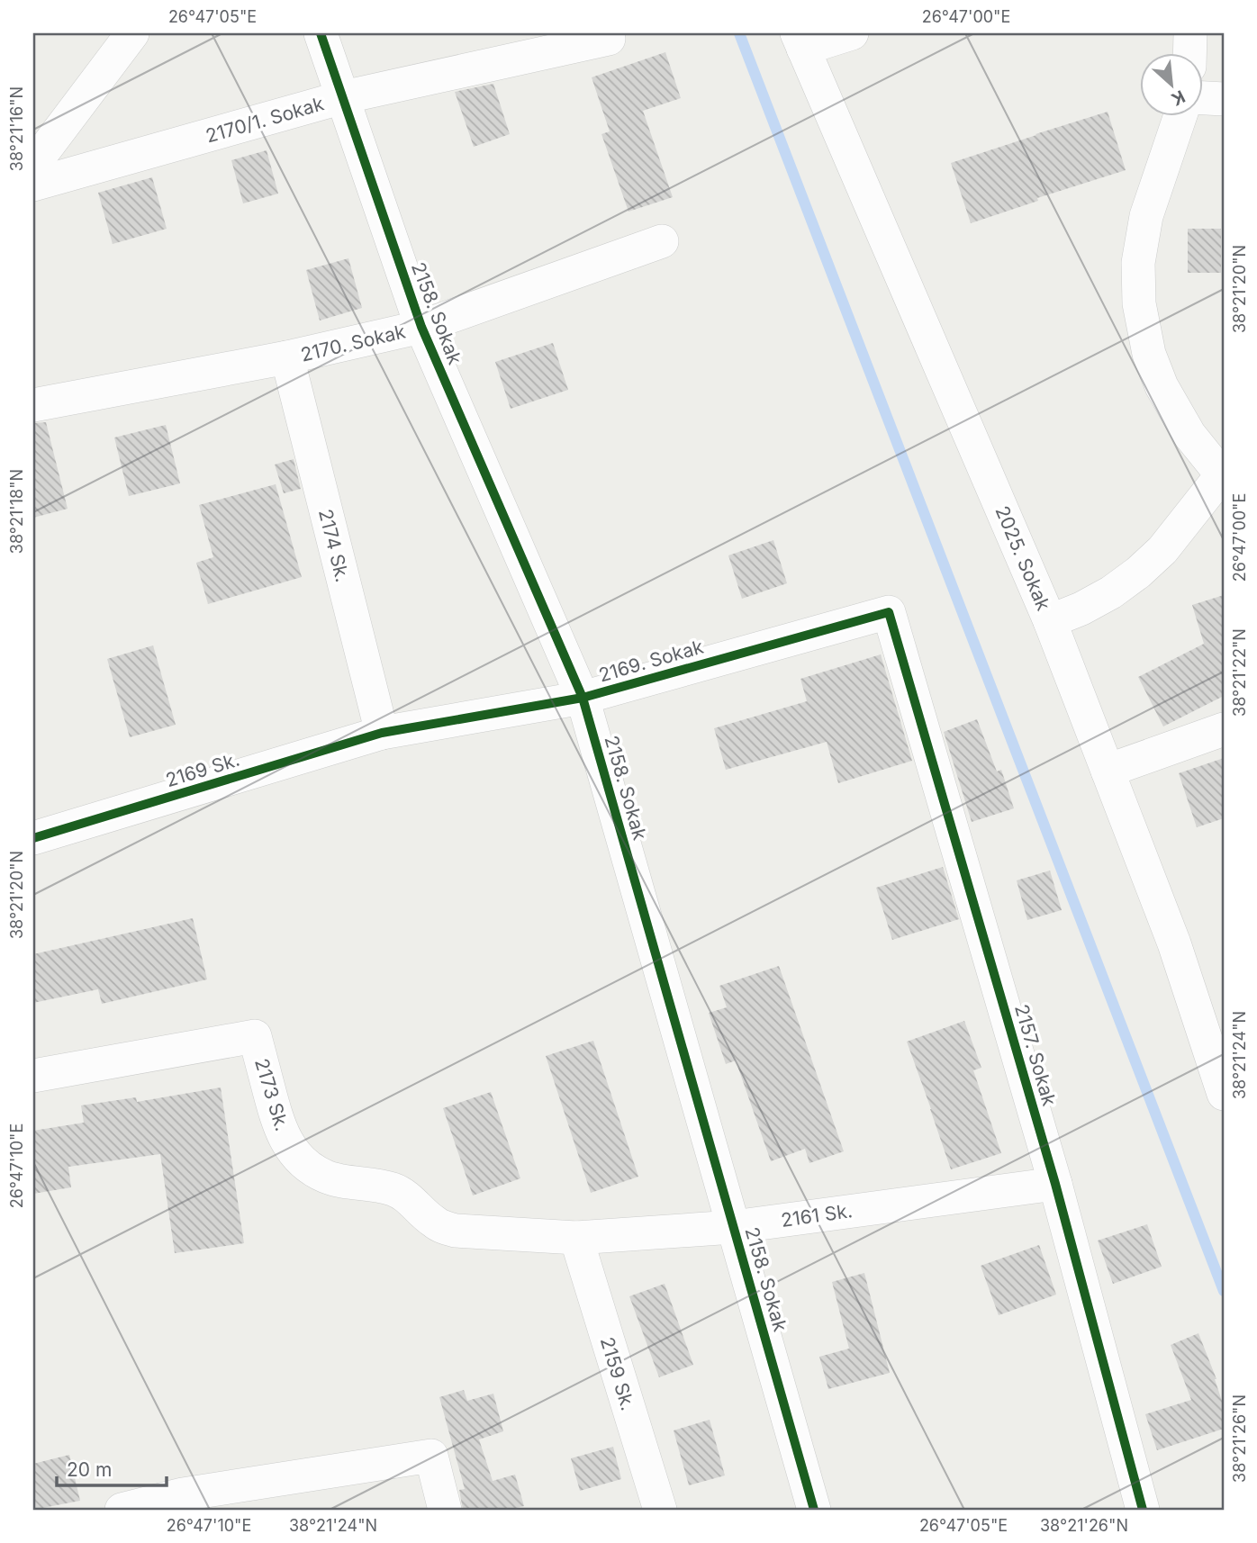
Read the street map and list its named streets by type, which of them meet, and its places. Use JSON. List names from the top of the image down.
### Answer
{
  "streets": {
    "street": [
      "2170/1. Sokak",
      "2158. Sokak",
      "2170. Sokak",
      "2174 Sk.",
      "2025. Sokak",
      "2169. Sokak",
      "2169 Sk.",
      "2157. Sokak",
      "2173 Sk.",
      "2161 Sk.",
      "2159 Sk."
    ]
  },
  "crossings": [
    ["2170/1. Sokak", "2158. Sokak"],
    ["2158. Sokak", "2170. Sokak"],
    ["2158. Sokak", "2169. Sokak"],
    ["2158. Sokak", "2161 Sk."],
    ["2170. Sokak", "2174 Sk."],
    ["2174 Sk.", "2169. Sokak"],
    ["2174 Sk.", "2169 Sk."],
    ["2169. Sokak", "2169 Sk."],
    ["2169. Sokak", "2157. Sokak"],
    ["2157. Sokak", "2161 Sk."],
    ["2173 Sk.", "2161 Sk."],
    ["2161 Sk.", "2159 Sk."]
  ],
  "scale_bar": "20 m",
  "north": "bottom right",
  "coordinates": [
    "26°47'05\"E",
    "26°47'00\"E",
    "38°21'16\"N",
    "38°21'20\"N",
    "38°21'18\"N",
    "38°21'22\"N",
    "38°21'24\"N",
    "26°47'10\"E",
    "38°21'26\"N"
  ]
}
